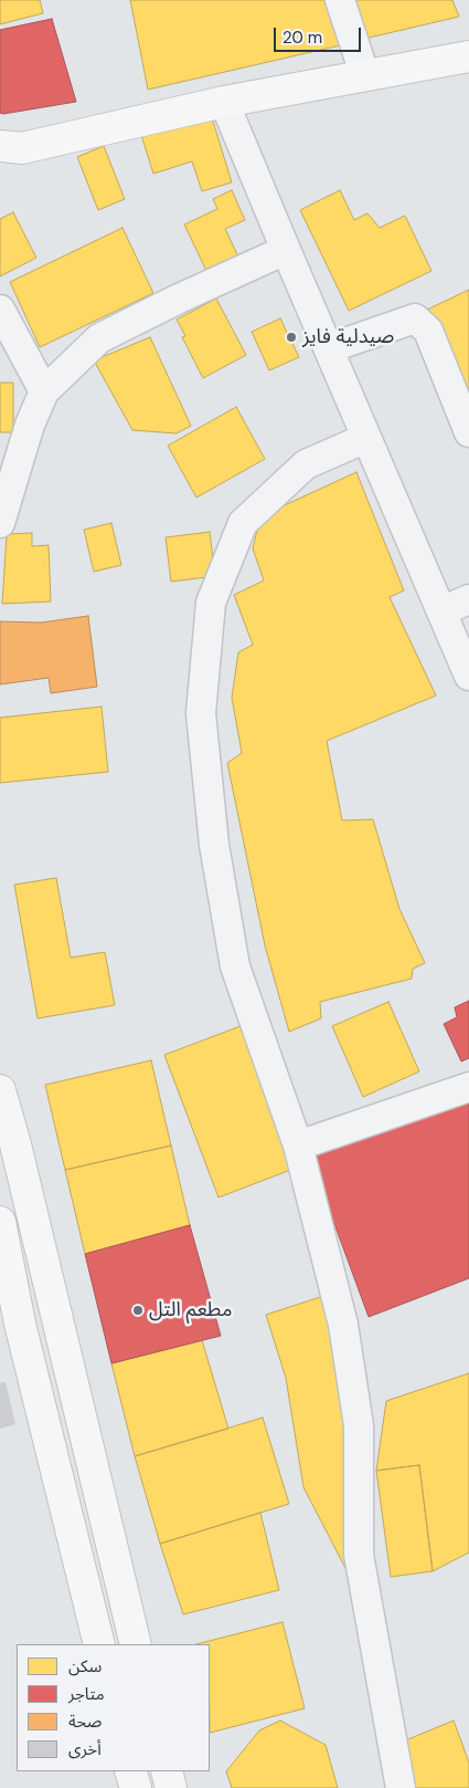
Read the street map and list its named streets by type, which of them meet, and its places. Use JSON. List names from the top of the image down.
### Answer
{
  "places": ["صيدلية فايز", "مطعم التل"],
  "legend": [
    "سكن",
    "متاجر",
    "صحة",
    "أخرى"
  ],
  "scale_bar": "20 m"
}
